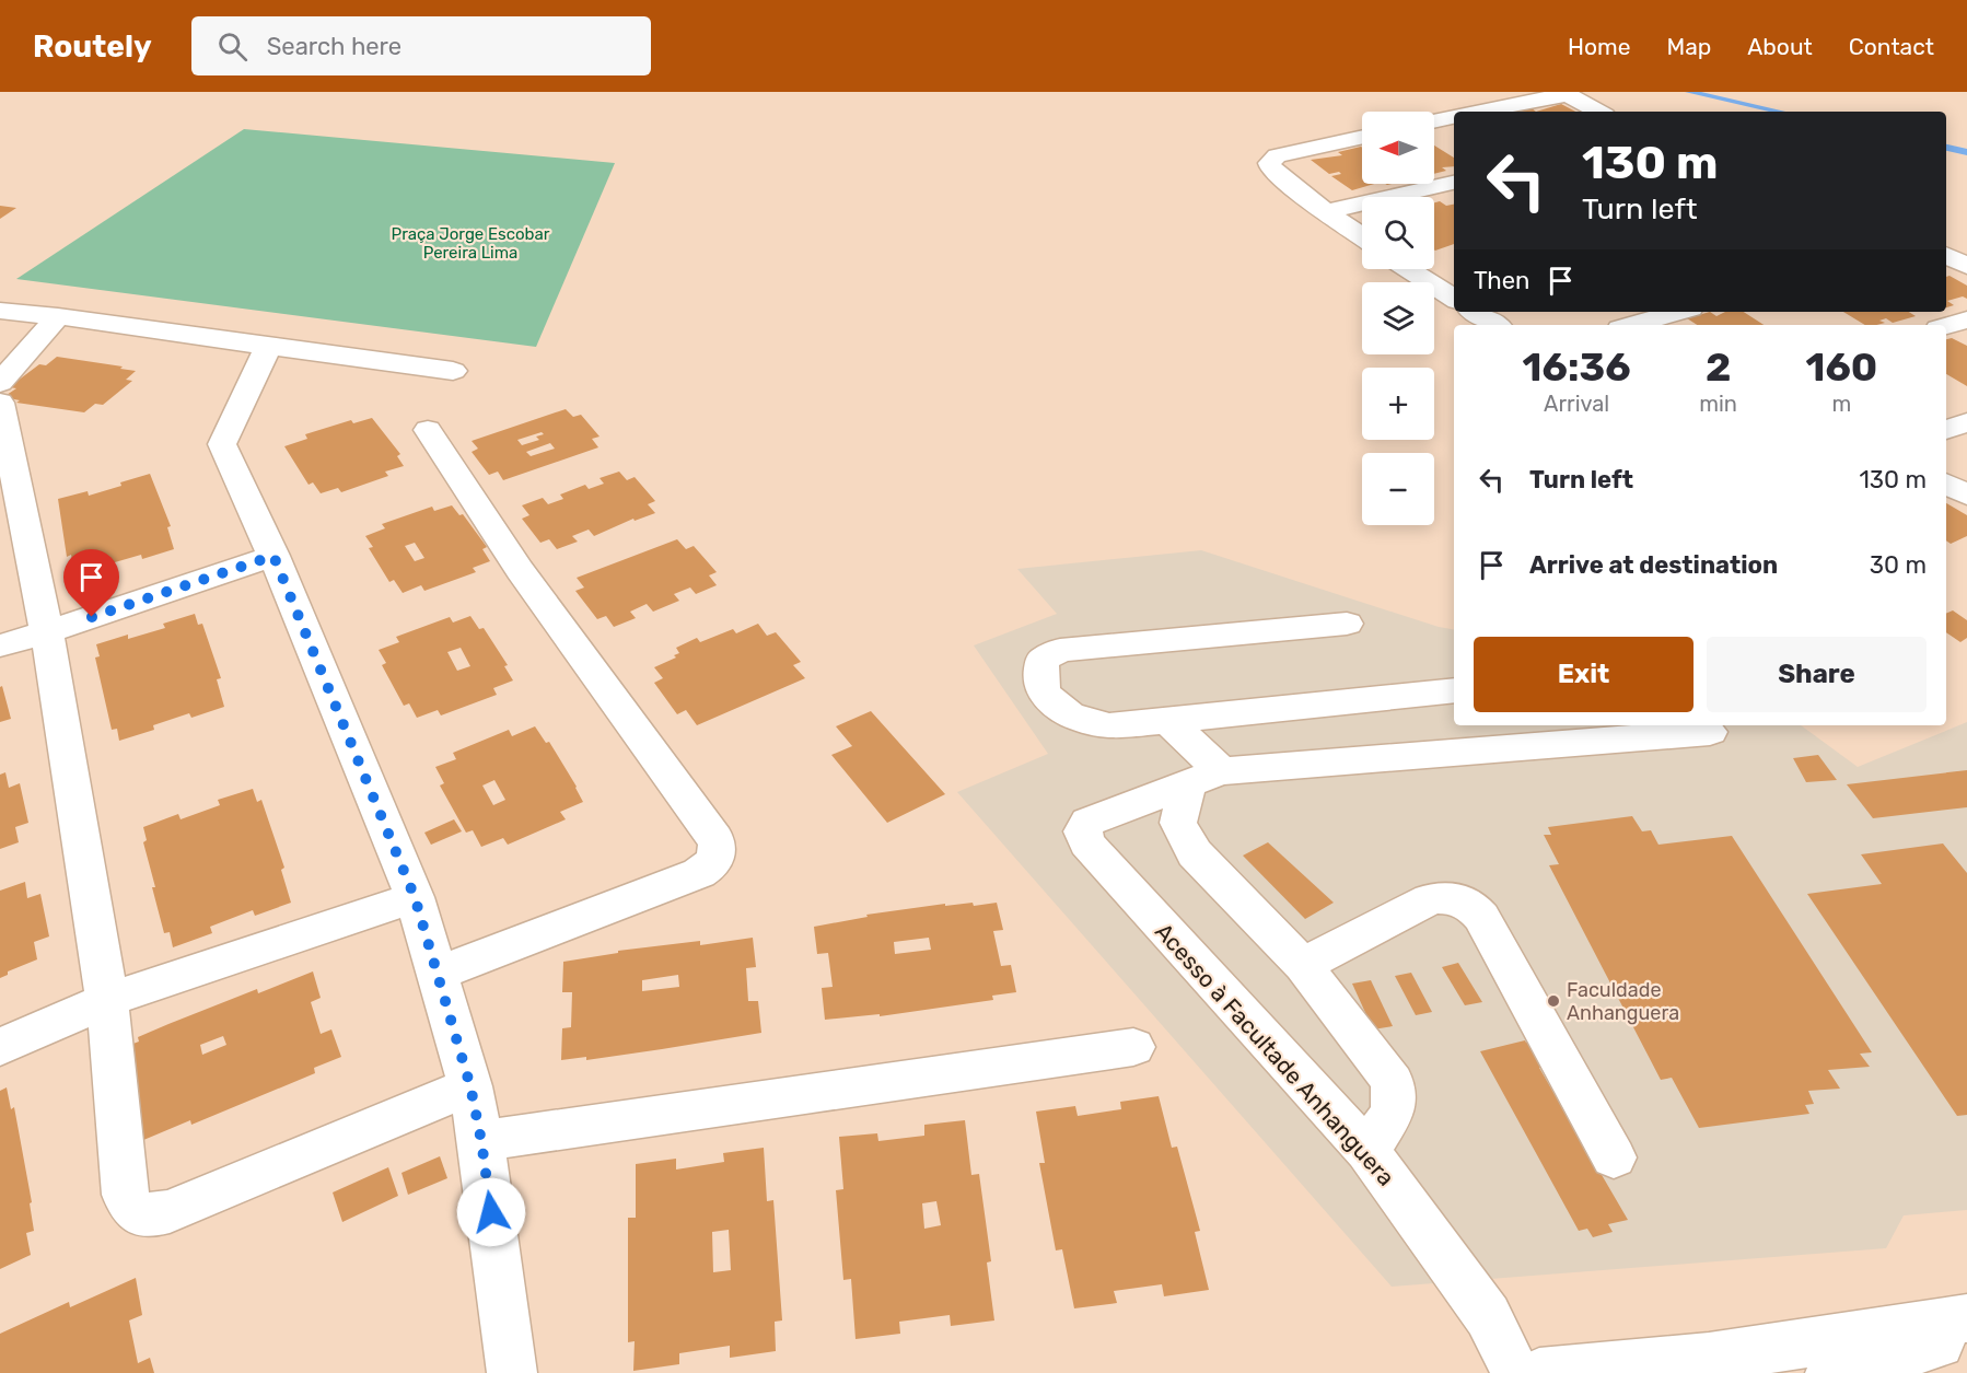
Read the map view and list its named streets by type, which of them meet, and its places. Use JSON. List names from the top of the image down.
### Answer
{
  "streets": {
    "street": ["Acesso à Facultade Anhanguera"]
  },
  "parks": ["Praça Jorge Escobar Pereira Lima"],
  "places": ["Faculdade Anhanguera"],
  "north": "left",
  "page": {
    "header": "Routely",
    "search": "Search here",
    "nav": [
      "Home",
      "Map",
      "About",
      "Contact"
    ],
    "map_buttons": ["+", "−"],
    "turn": ["130 m", "Turn left"],
    "then": "Then",
    "eta": [
      "16:36",
      "Arrival",
      "2",
      "min",
      "160",
      "m"
    ],
    "list": [
      {
        "name": "Turn left",
        "value": "130 m"
      },
      {
        "name": "Arrive at destination",
        "value": "30 m"
      }
    ],
    "buttons": ["Exit", "Share"]
  }
}
